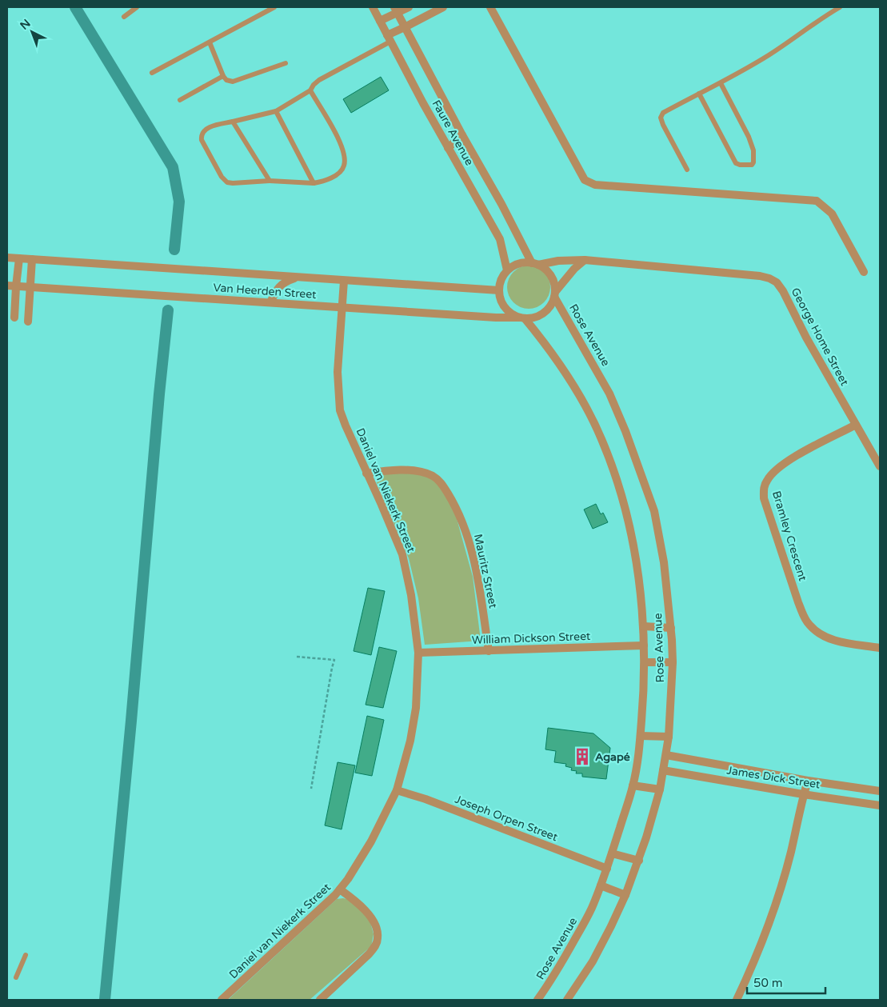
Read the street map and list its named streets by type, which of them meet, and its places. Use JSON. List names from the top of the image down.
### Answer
{
  "streets": {
    "street": [
      "Faure Avenue",
      "Van Heerden Street",
      "Rose Avenue",
      "George Home Street",
      "Daniel van Niekerk Street",
      "Bramley Crescent",
      "Mauritz Street",
      "William Dickson Street",
      "James Dick Street",
      "Joseph Orpen Street"
    ]
  },
  "crossings": [
    ["Faure Avenue", "Van Heerden Street"],
    ["Faure Avenue", "Rose Avenue"],
    ["Faure Avenue", "George Home Street"],
    ["Van Heerden Street", "Rose Avenue"],
    ["Van Heerden Street", "George Home Street"],
    ["Van Heerden Street", "Daniel van Niekerk Street"],
    ["Rose Avenue", "George Home Street"],
    ["Rose Avenue", "William Dickson Street"],
    ["Rose Avenue", "James Dick Street"],
    ["Rose Avenue", "Joseph Orpen Street"],
    ["George Home Street", "Bramley Crescent"],
    ["Daniel van Niekerk Street", "Mauritz Street"],
    ["Daniel van Niekerk Street", "William Dickson Street"],
    ["Daniel van Niekerk Street", "Joseph Orpen Street"],
    ["Mauritz Street", "William Dickson Street"]
  ],
  "places": {
    "building": ["Agapé"]
  },
  "scale_bar": "50 m",
  "north": "top left"
}
